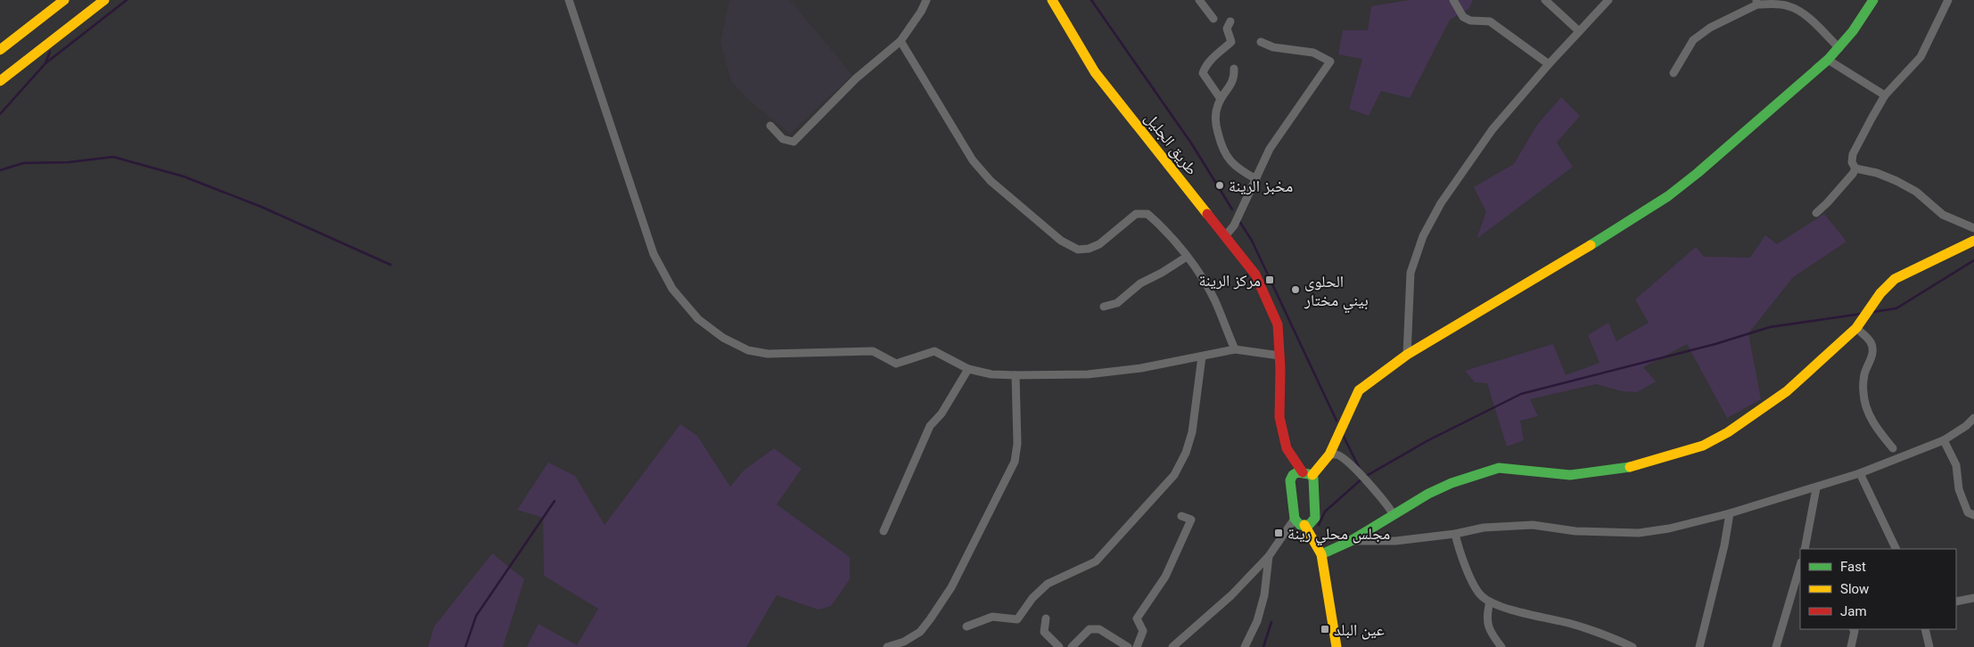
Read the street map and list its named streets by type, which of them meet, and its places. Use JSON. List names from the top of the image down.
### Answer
{
  "streets": {
    "main road": ["طريق الجليل"]
  },
  "places": {
    "other": ["مخبز الرينة", "الحلوى بيني مختار"],
    "transit": ["مركز الرينة", "مجلس محلي رينة", "عين البلد"]
  },
  "legend": ["Fast", "Slow", "Jam"]
}
